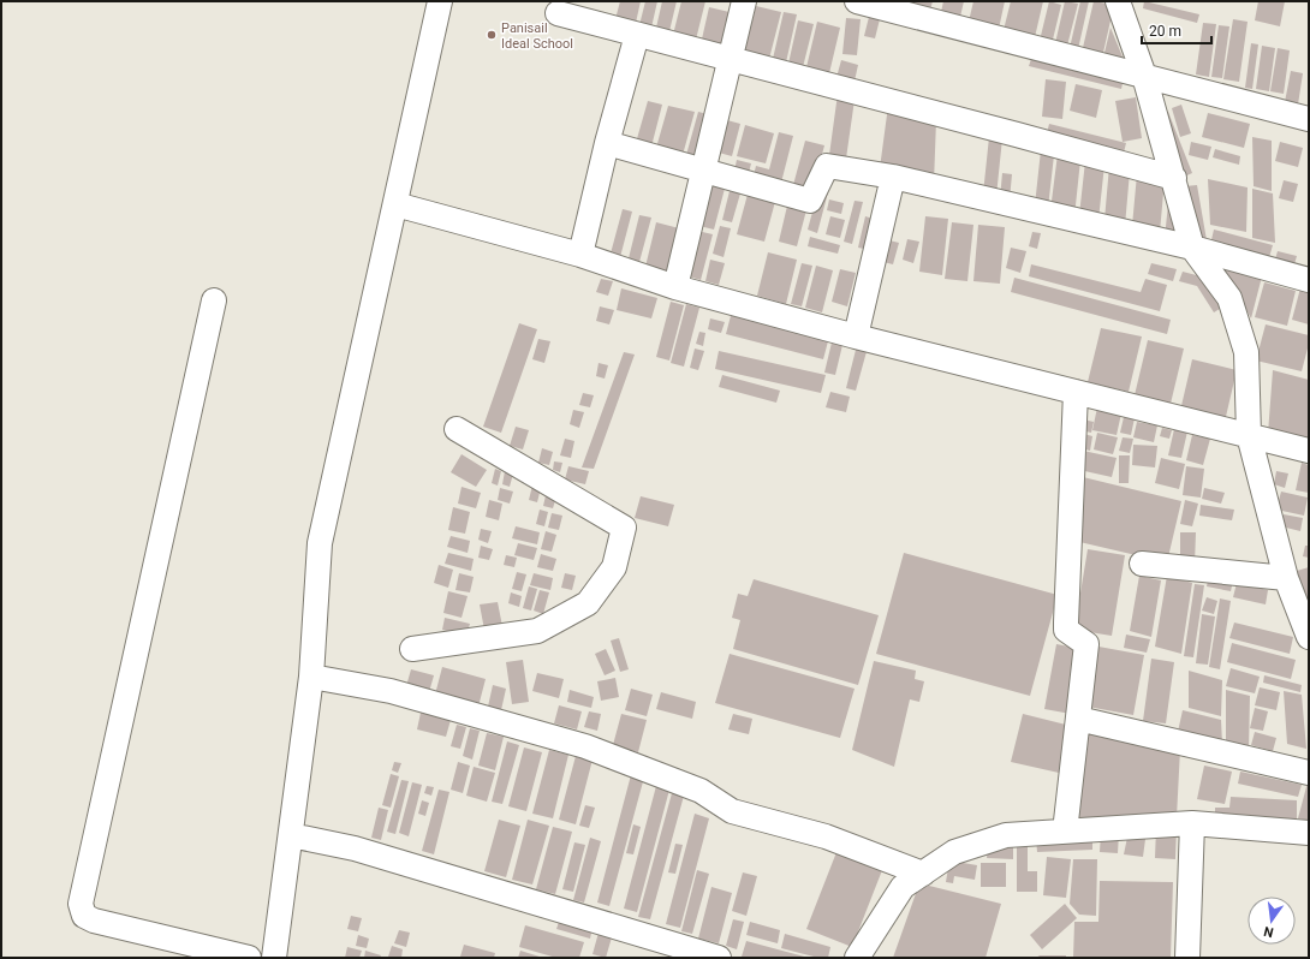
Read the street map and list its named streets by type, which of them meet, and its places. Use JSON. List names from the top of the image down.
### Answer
{
  "places": ["Panisail Ideal School"],
  "scale_bar": "20 m",
  "north": "bottom"
}
